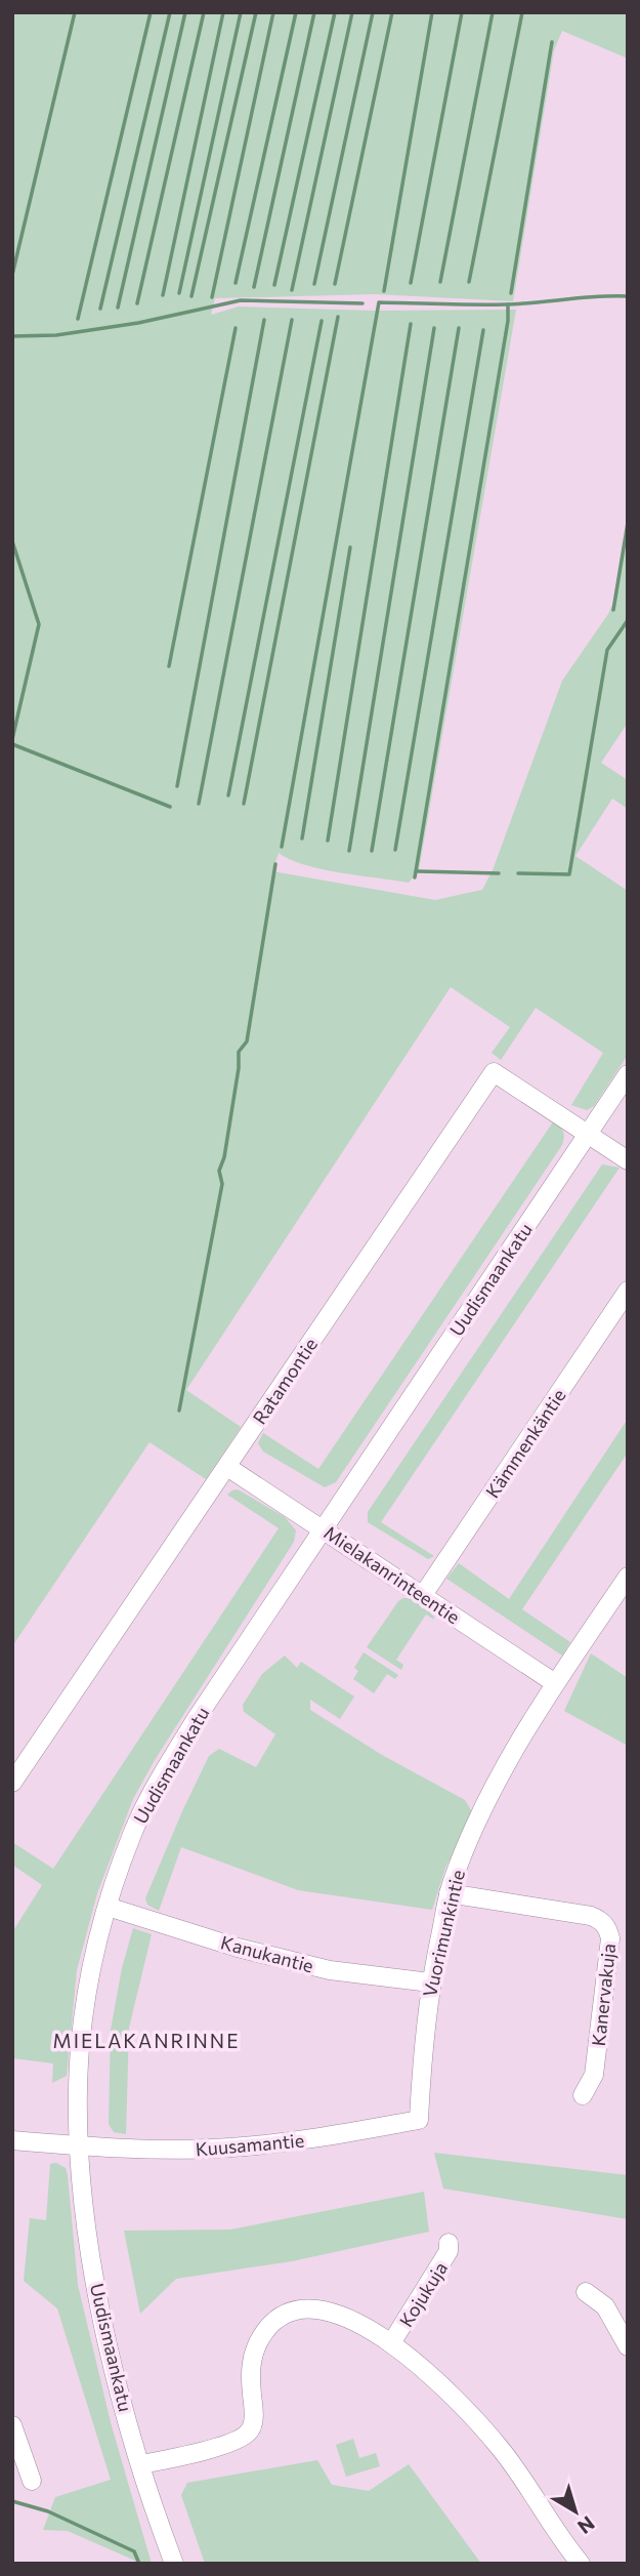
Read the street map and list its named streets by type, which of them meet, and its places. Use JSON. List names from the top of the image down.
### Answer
{
  "streets": {
    "street": [
      "Uudismaankatu",
      "Ratamontie",
      "Kämmenkäntie",
      "Mielakanrinteentie",
      "Vuorimunkintie",
      "Kanukantie",
      "Kanervakuja",
      "Kuusamantie",
      "Kojukuja"
    ]
  },
  "crossings": [
    ["Uudismaankatu", "Ratamontie"],
    ["Uudismaankatu", "Mielakanrinteentie"],
    ["Uudismaankatu", "Kanukantie"],
    ["Uudismaankatu", "Kuusamantie"],
    ["Ratamontie", "Mielakanrinteentie"],
    ["Kämmenkäntie", "Mielakanrinteentie"],
    ["Mielakanrinteentie", "Vuorimunkintie"],
    ["Vuorimunkintie", "Kanukantie"],
    ["Vuorimunkintie", "Kanervakuja"],
    ["Vuorimunkintie", "Kuusamantie"]
  ],
  "districts": ["MIELAKANRINNE"],
  "north": "bottom right"
}
